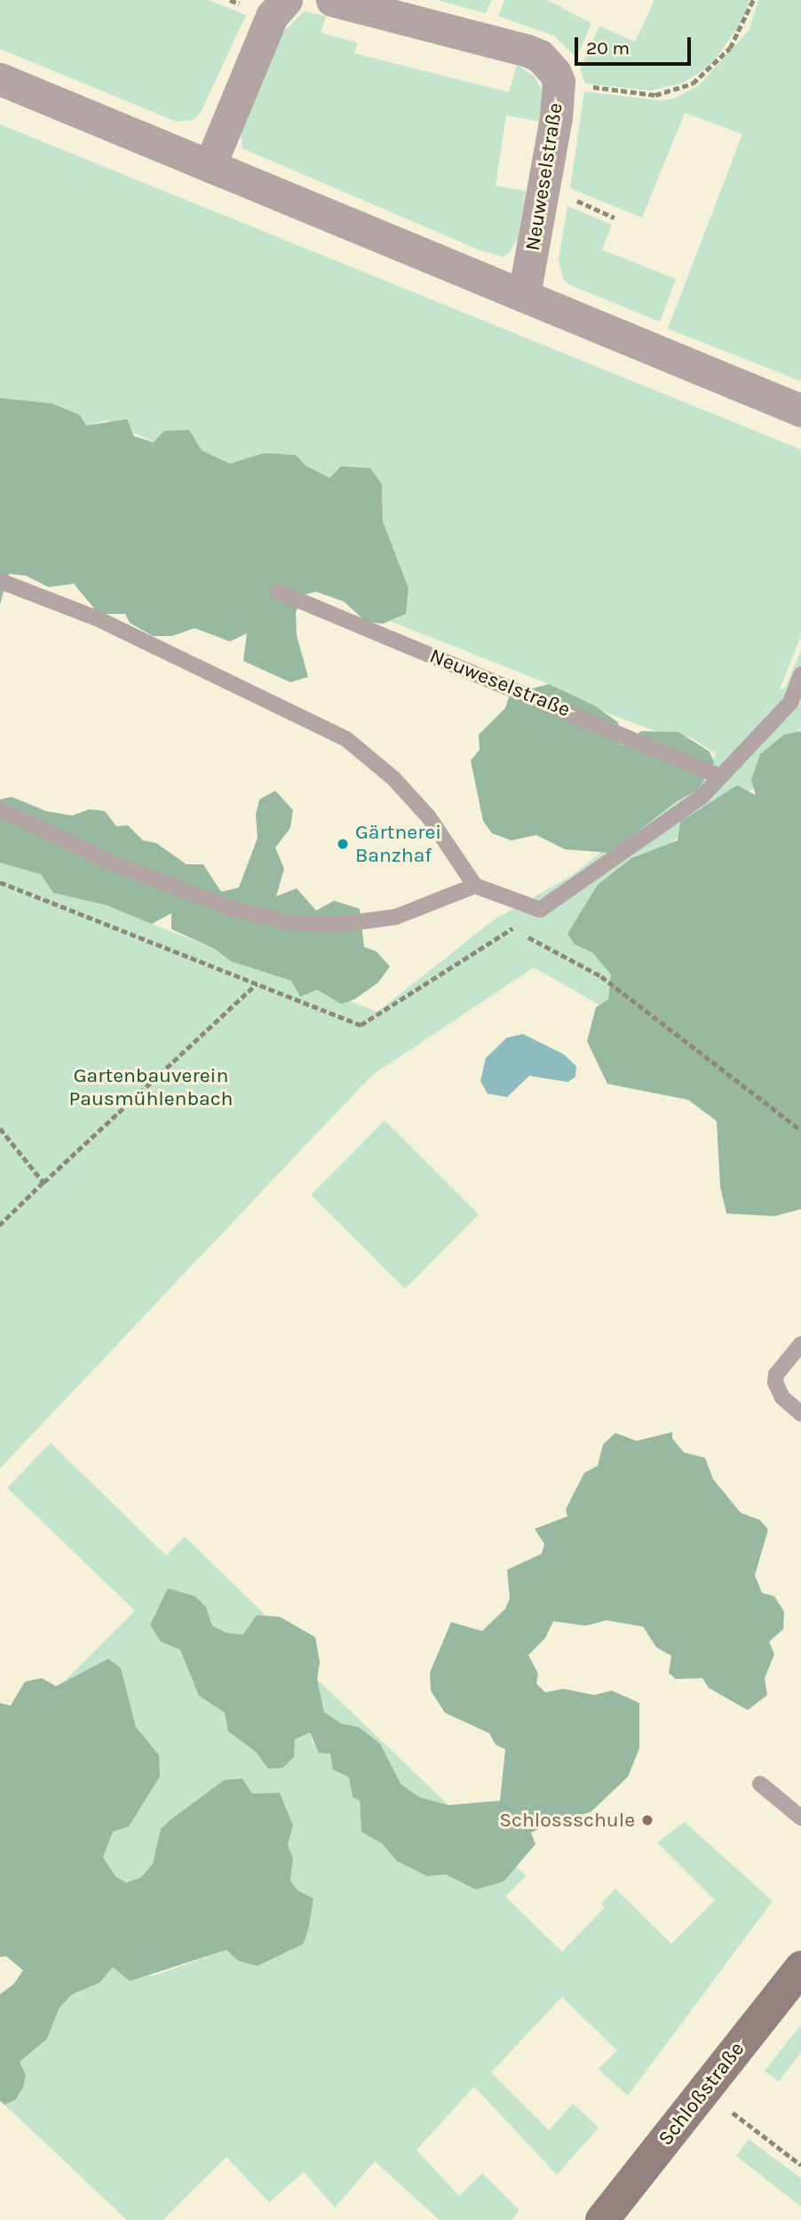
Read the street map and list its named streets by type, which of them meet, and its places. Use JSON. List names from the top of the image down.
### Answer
{
  "streets": {
    "street": ["Neuweselstraße", "Schloßstraße"]
  },
  "parks": ["Gartenbauverein Pausmühlenbach"],
  "places": ["Gärtnerei Banzhaf", "Schlossschule"],
  "scale_bar": "20 m"
}
